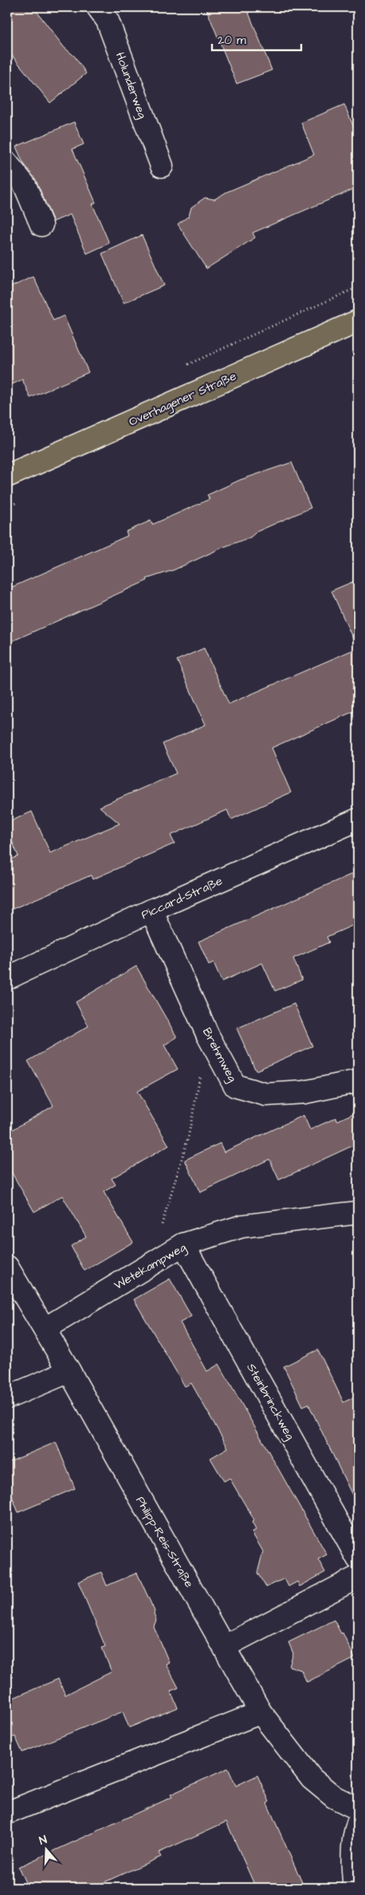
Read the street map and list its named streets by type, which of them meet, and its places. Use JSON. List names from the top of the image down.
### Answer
{
  "streets": {
    "main road": ["Overhagener Straße"],
    "street": [
      "Holunderweg",
      "Piccard-Straße",
      "Brehmweg",
      "Wetekampweg",
      "Steinbrinckweg",
      "Philipp-Reis-Straße"
    ]
  },
  "crossings": [
    ["Piccard-Straße", "Brehmweg"],
    ["Wetekampweg", "Steinbrinckweg"],
    ["Wetekampweg", "Philipp-Reis-Straße"]
  ],
  "scale_bar": "20 m",
  "north": "top"
}
